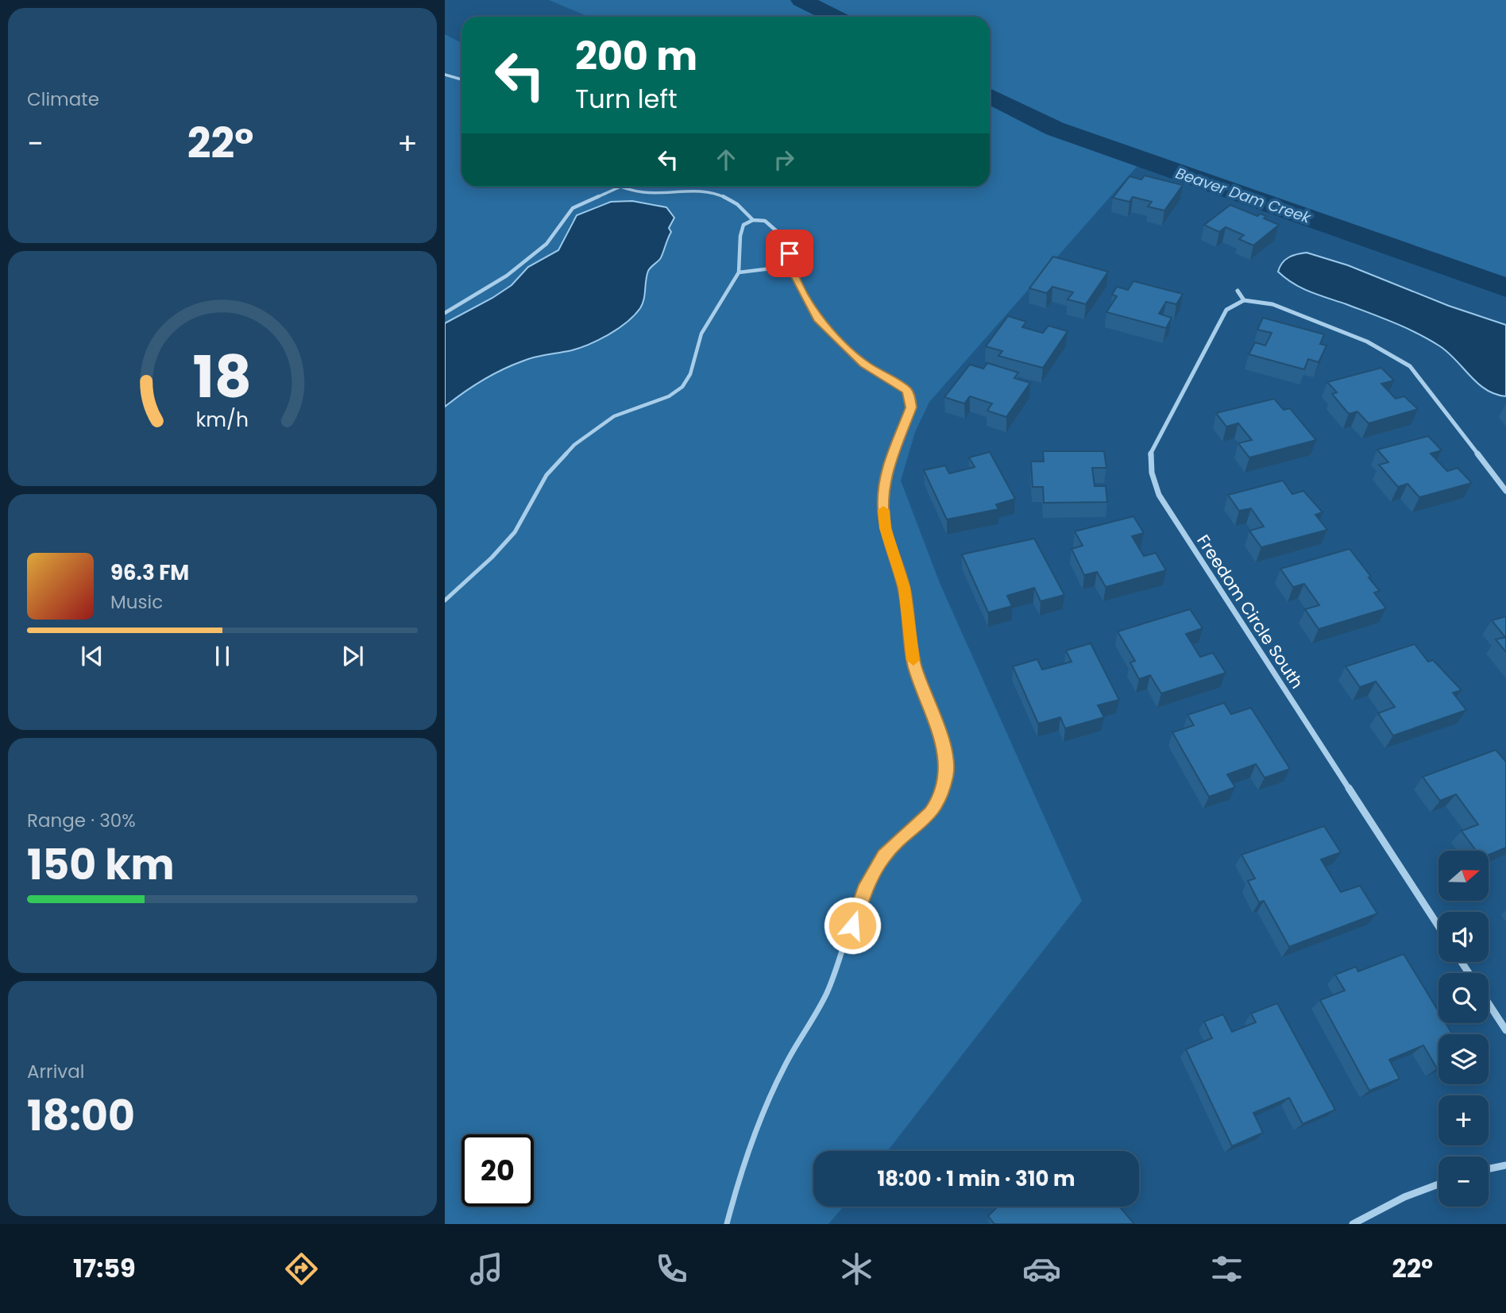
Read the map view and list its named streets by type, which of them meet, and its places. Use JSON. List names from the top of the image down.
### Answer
{
  "streets": {
    "street": ["Freedom Circle South"]
  },
  "water": ["Beaver Dam Creek"],
  "north": "right",
  "page": {
    "tile": [
      "Climate",
      ["Range · 30%", "150 km"],
      ["Arrival", "18:00"]
    ],
    "turn": ["200 m", "Turn left"],
    "heat": ["−", "22°", "+"],
    "song": ["96.3 FM", "Music"],
    "map_buttons": ["+", "−"],
    "limit": "20",
    "trip": "18:00 · 1 min · 310 m",
    "tabs": ["17:59", "22°"],
    "gauge": ["18", "km/h"]
  }
}
